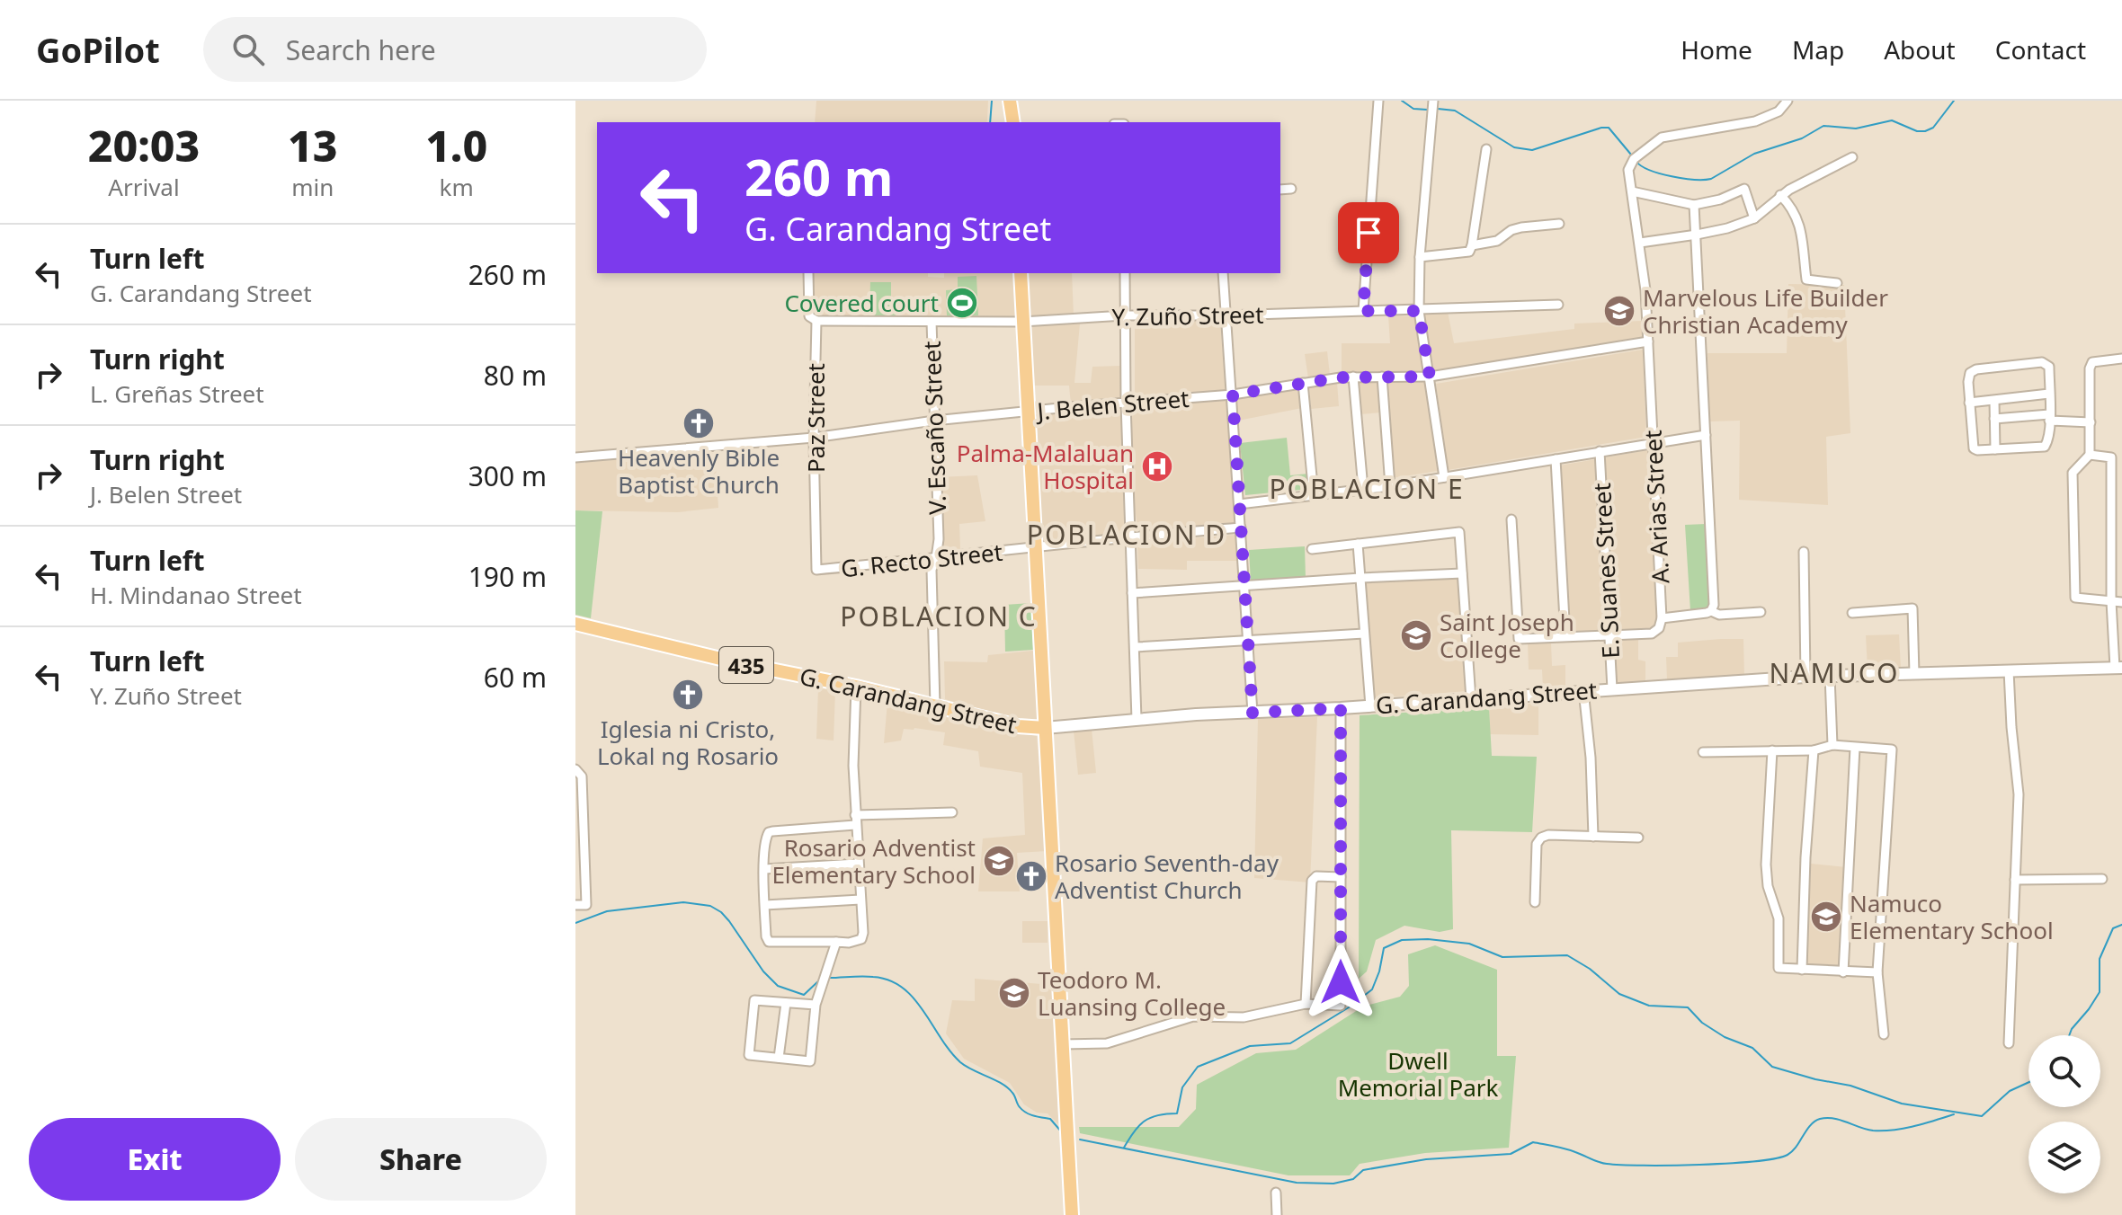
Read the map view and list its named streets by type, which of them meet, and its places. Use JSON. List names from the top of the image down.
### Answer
{
  "streets": {
    "main road": ["435", "G. Carandang Street"],
    "street": [
      "Y. Zuño Street",
      "J. Belen Street",
      "Paz Street",
      "V. Escaño Street",
      "A. Arias Street",
      "G. Recto Street",
      "E. Suanes Street"
    ]
  },
  "crossings": [
    ["Y. Zuño Street", "Paz Street"],
    ["Y. Zuño Street", "V. Escaño Street"],
    ["J. Belen Street", "Paz Street"],
    ["J. Belen Street", "V. Escaño Street"],
    ["J. Belen Street", "A. Arias Street"],
    ["Paz Street", "G. Recto Street"],
    ["V. Escaño Street", "G. Recto Street"],
    ["V. Escaño Street", "G. Carandang Street"],
    ["A. Arias Street", "E. Suanes Street"],
    ["E. Suanes Street", "G. Carandang Street"]
  ],
  "districts": [
    "POBLACION E",
    "POBLACION D",
    "POBLACION C",
    "NAMUCO"
  ],
  "parks": ["Dwell Memorial Park"],
  "places": {
    "sports": ["Covered court"],
    "school or university": [
      "Marvelous Life Builder Christian Academy",
      "Saint Joseph College",
      "Rosario Adventist Elementary School",
      "Namuco Elementary School",
      "Teodoro M. Luansing College"
    ],
    "church": ["Heavenly Bible Baptist Church", "Iglesia ni Cristo, Lokal ng Rosario", "Rosario Seventh-day Adventist Church"],
    "hospital": ["Palma-Malaluan Hospital"]
  },
  "page": {
    "header": "GoPilot",
    "search": "Search here",
    "nav": [
      "Home",
      "Map",
      "About",
      "Contact"
    ],
    "eta": [
      "20:03",
      "Arrival",
      "13",
      "min",
      "1.0",
      "km"
    ],
    "turn": ["260 m", "G. Carandang Street"],
    "list": [
      {
        "name": "Turn left",
        "note": "G. Carandang Street",
        "value": "260 m"
      },
      {
        "name": "Turn right",
        "note": "L. Greñas Street",
        "value": "80 m"
      },
      {
        "name": "Turn right",
        "note": "J. Belen Street",
        "value": "300 m"
      },
      {
        "name": "Turn left",
        "note": "H. Mindanao Street",
        "value": "190 m"
      },
      {
        "name": "Turn left",
        "note": "Y. Zuño Street",
        "value": "60 m"
      }
    ],
    "buttons": ["Exit", "Share"]
  }
}
